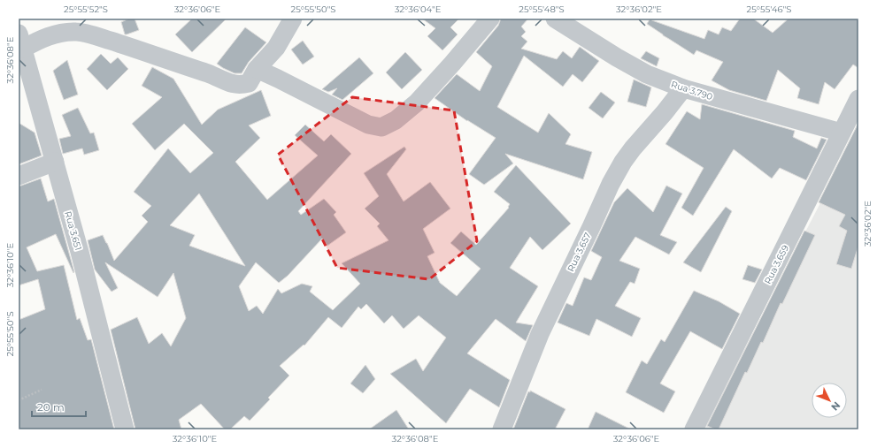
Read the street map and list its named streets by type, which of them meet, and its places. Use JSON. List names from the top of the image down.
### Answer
{
  "streets": {
    "street": [
      "Rua 3.790",
      "Rua 3.651",
      "Rua 3.657",
      "Rua 3.659"
    ]
  },
  "crossings": [
    ["Rua 3.790", "Rua 3.657"],
    ["Rua 3.790", "Rua 3.659"]
  ],
  "scale_bar": "20 m",
  "north": "bottom right",
  "coordinates": [
    "25°55'52\"S",
    "32°36'06\"E",
    "25°55'50\"S",
    "32°36'04\"E",
    "25°55'48\"S",
    "32°36'02\"E",
    "25°55'46\"S",
    "32°36'08\"E",
    "32°36'10\"E"
  ]
}
